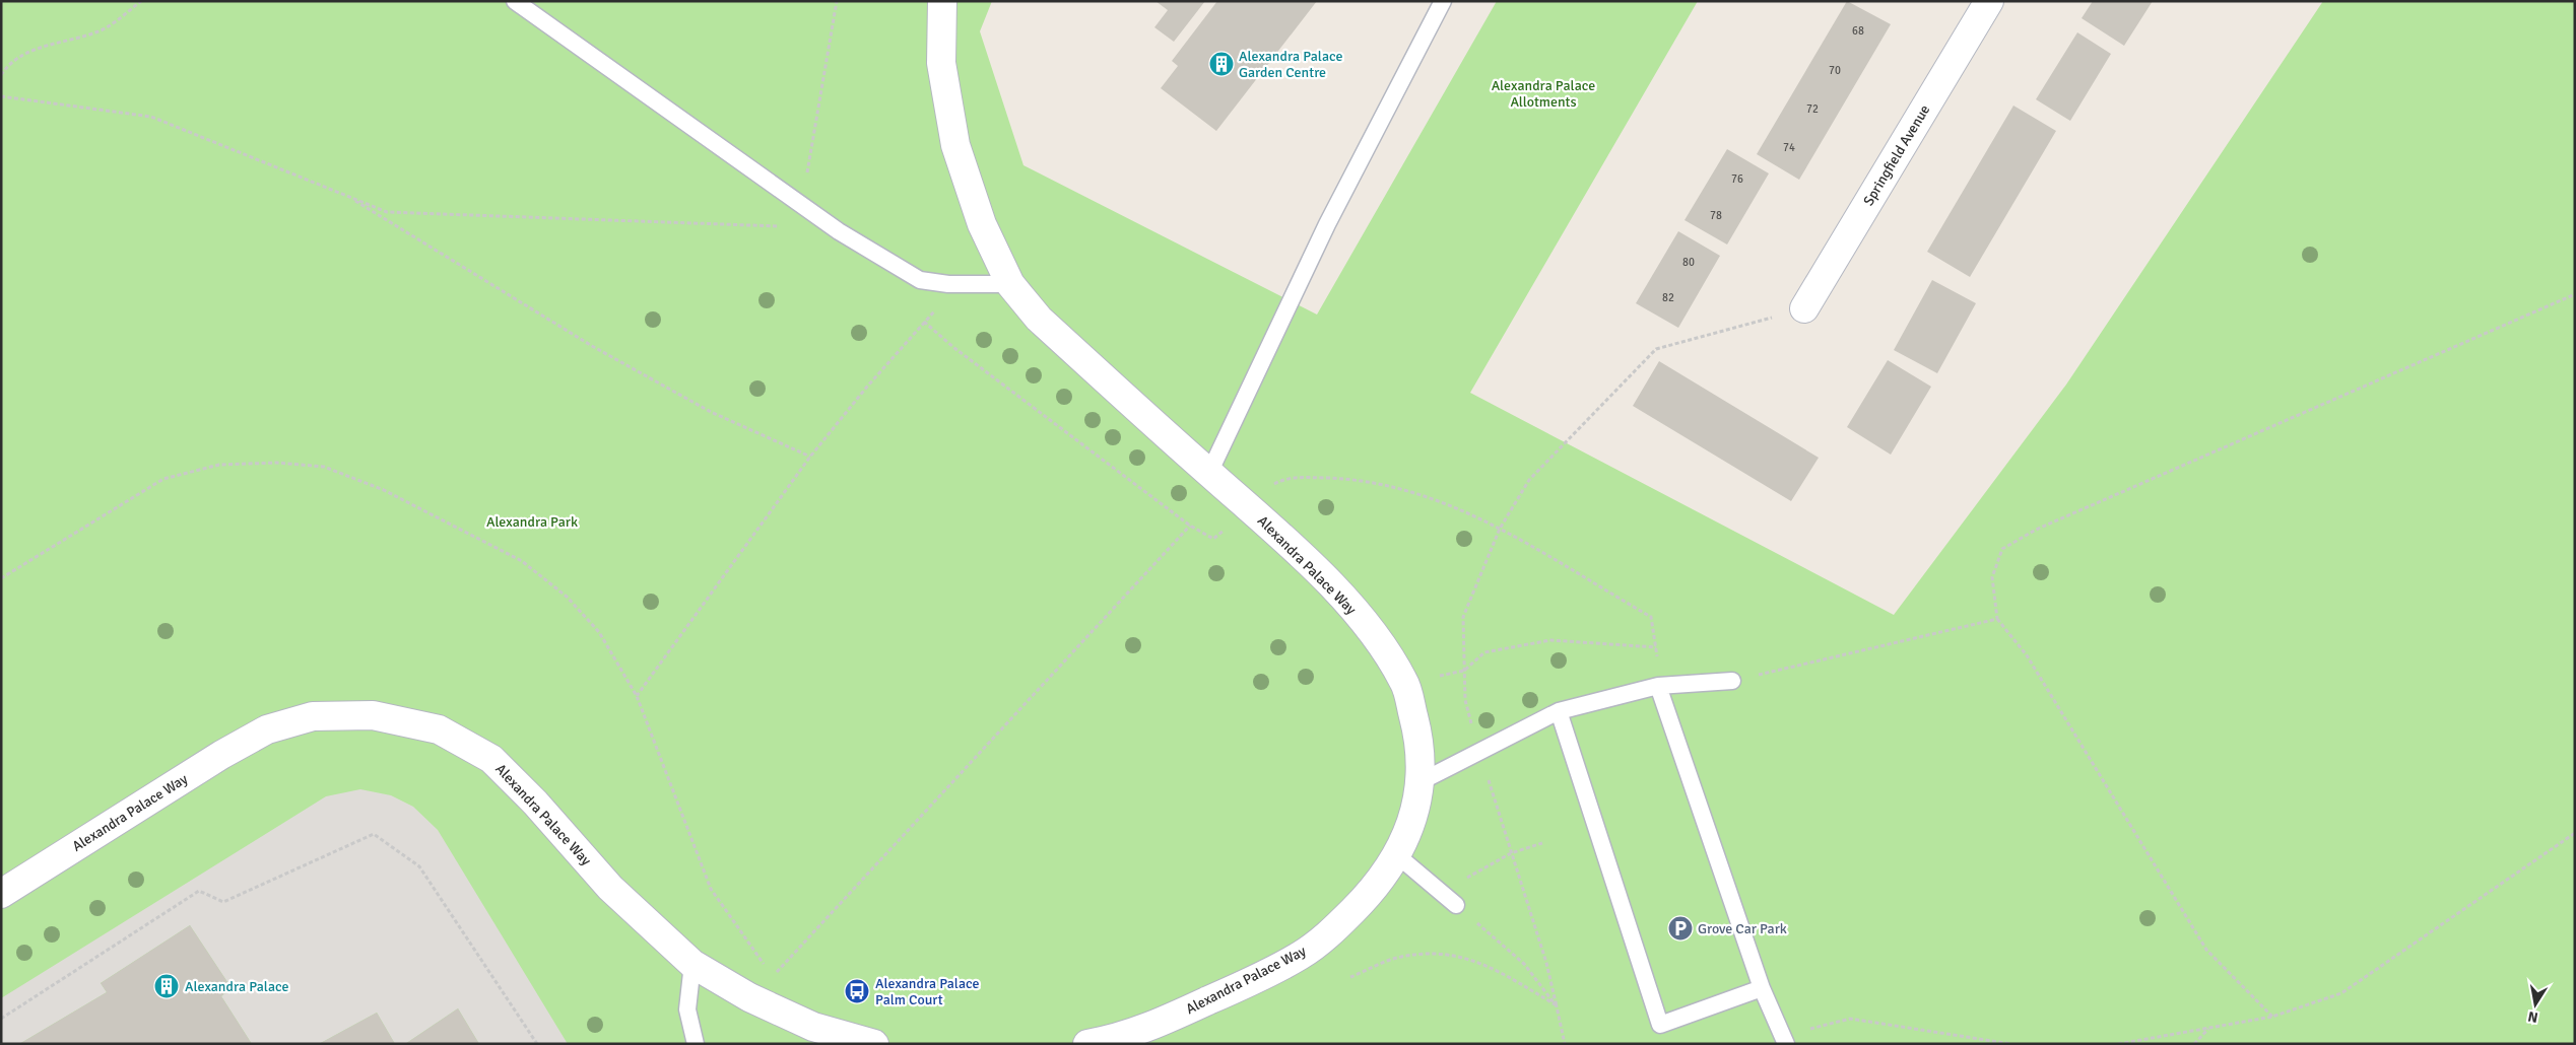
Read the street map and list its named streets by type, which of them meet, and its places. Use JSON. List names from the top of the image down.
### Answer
{
  "streets": {
    "street": ["Springfield Avenue", "Alexandra Palace Way"]
  },
  "parks": ["Alexandra Palace Allotments", "Alexandra Park"],
  "places": {
    "building": ["Alexandra Palace Garden Centre", "Alexandra Palace"],
    "parking": ["Grove Car Park"],
    "bus stop": ["Alexandra Palace Palm Court"]
  },
  "house_numbers": [
    "68",
    "70",
    "72",
    "74",
    "76",
    "78",
    "80",
    "82"
  ],
  "north": "bottom"
}
